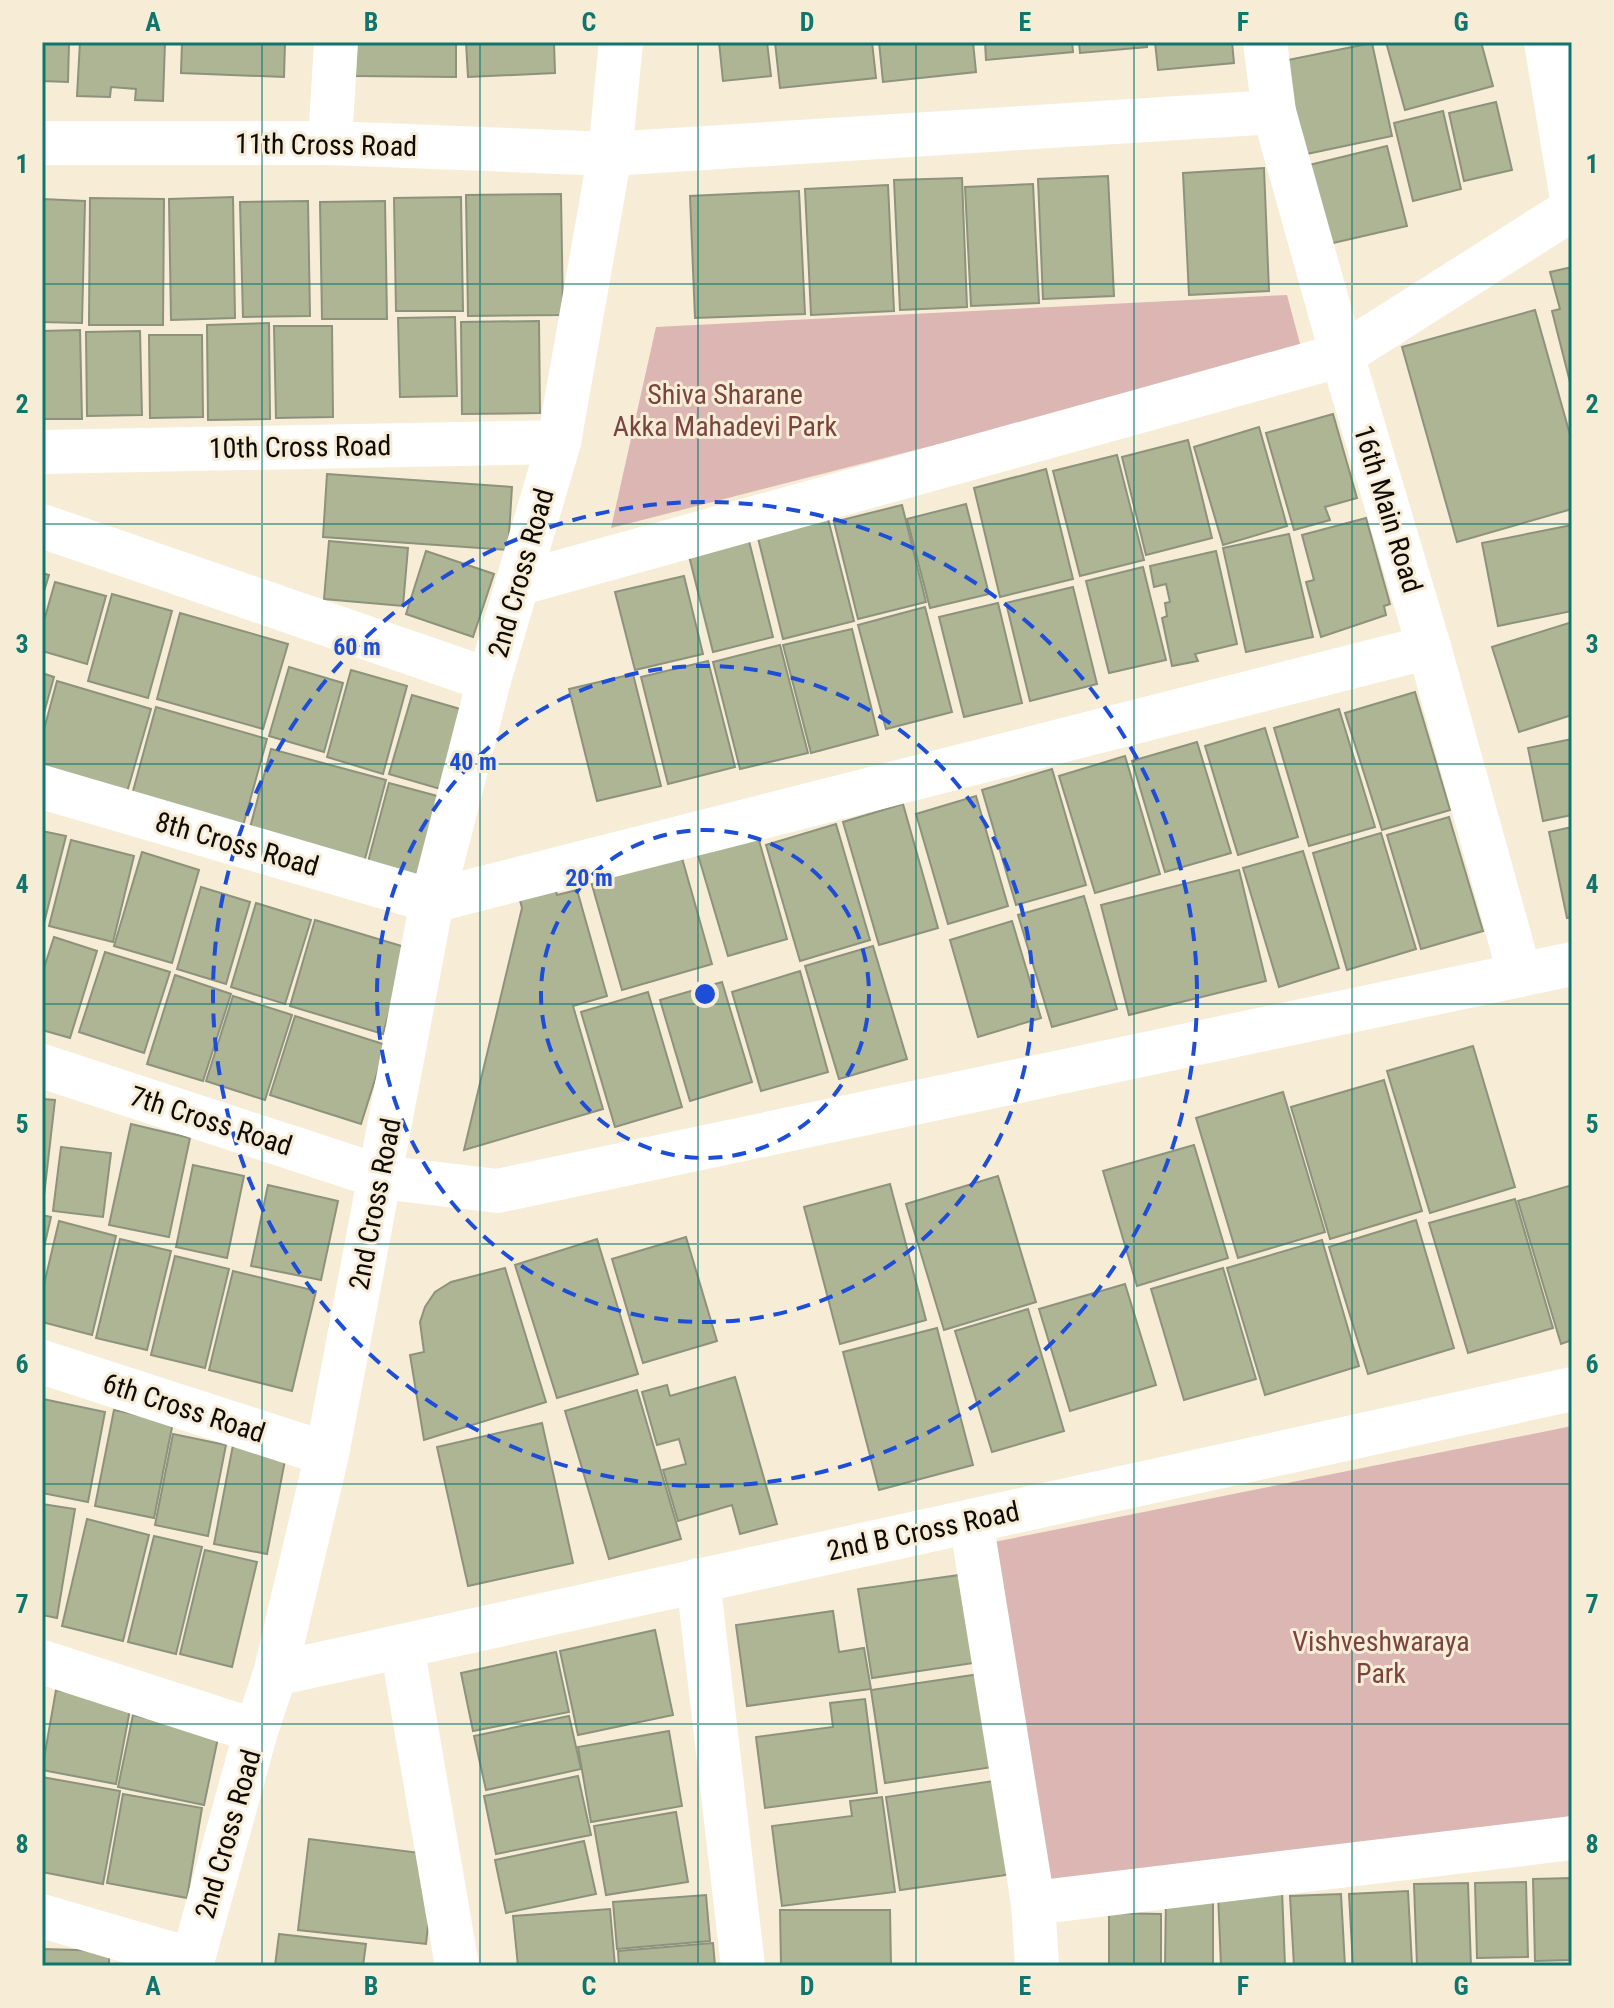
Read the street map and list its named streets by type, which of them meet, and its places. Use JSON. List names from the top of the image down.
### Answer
{
  "streets": {
    "street": [
      "11th Cross Road",
      "10th Cross Road",
      "16th Main Road",
      "2nd Cross Road",
      "8th Cross Road",
      "7th Cross Road",
      "6th Cross Road",
      "2nd B Cross Road"
    ]
  },
  "crossings": [
    ["11th Cross Road", "16th Main Road"],
    ["11th Cross Road", "2nd Cross Road"],
    ["10th Cross Road", "2nd Cross Road"],
    ["16th Main Road", "7th Cross Road"],
    ["2nd Cross Road", "8th Cross Road"],
    ["2nd Cross Road", "7th Cross Road"],
    ["2nd Cross Road", "6th Cross Road"],
    ["2nd Cross Road", "2nd B Cross Road"]
  ],
  "parks": ["Shiva Sharane Akka Mahadevi Park", "Vishveshwaraya Park"],
  "grid": {
    "columns": [
      "A",
      "B",
      "C",
      "D",
      "E",
      "F",
      "G"
    ],
    "rows": [
      "1",
      "2",
      "3",
      "4",
      "5",
      "6",
      "7",
      "8"
    ]
  },
  "rings": ["60 m", "40 m", "20 m"]
}
